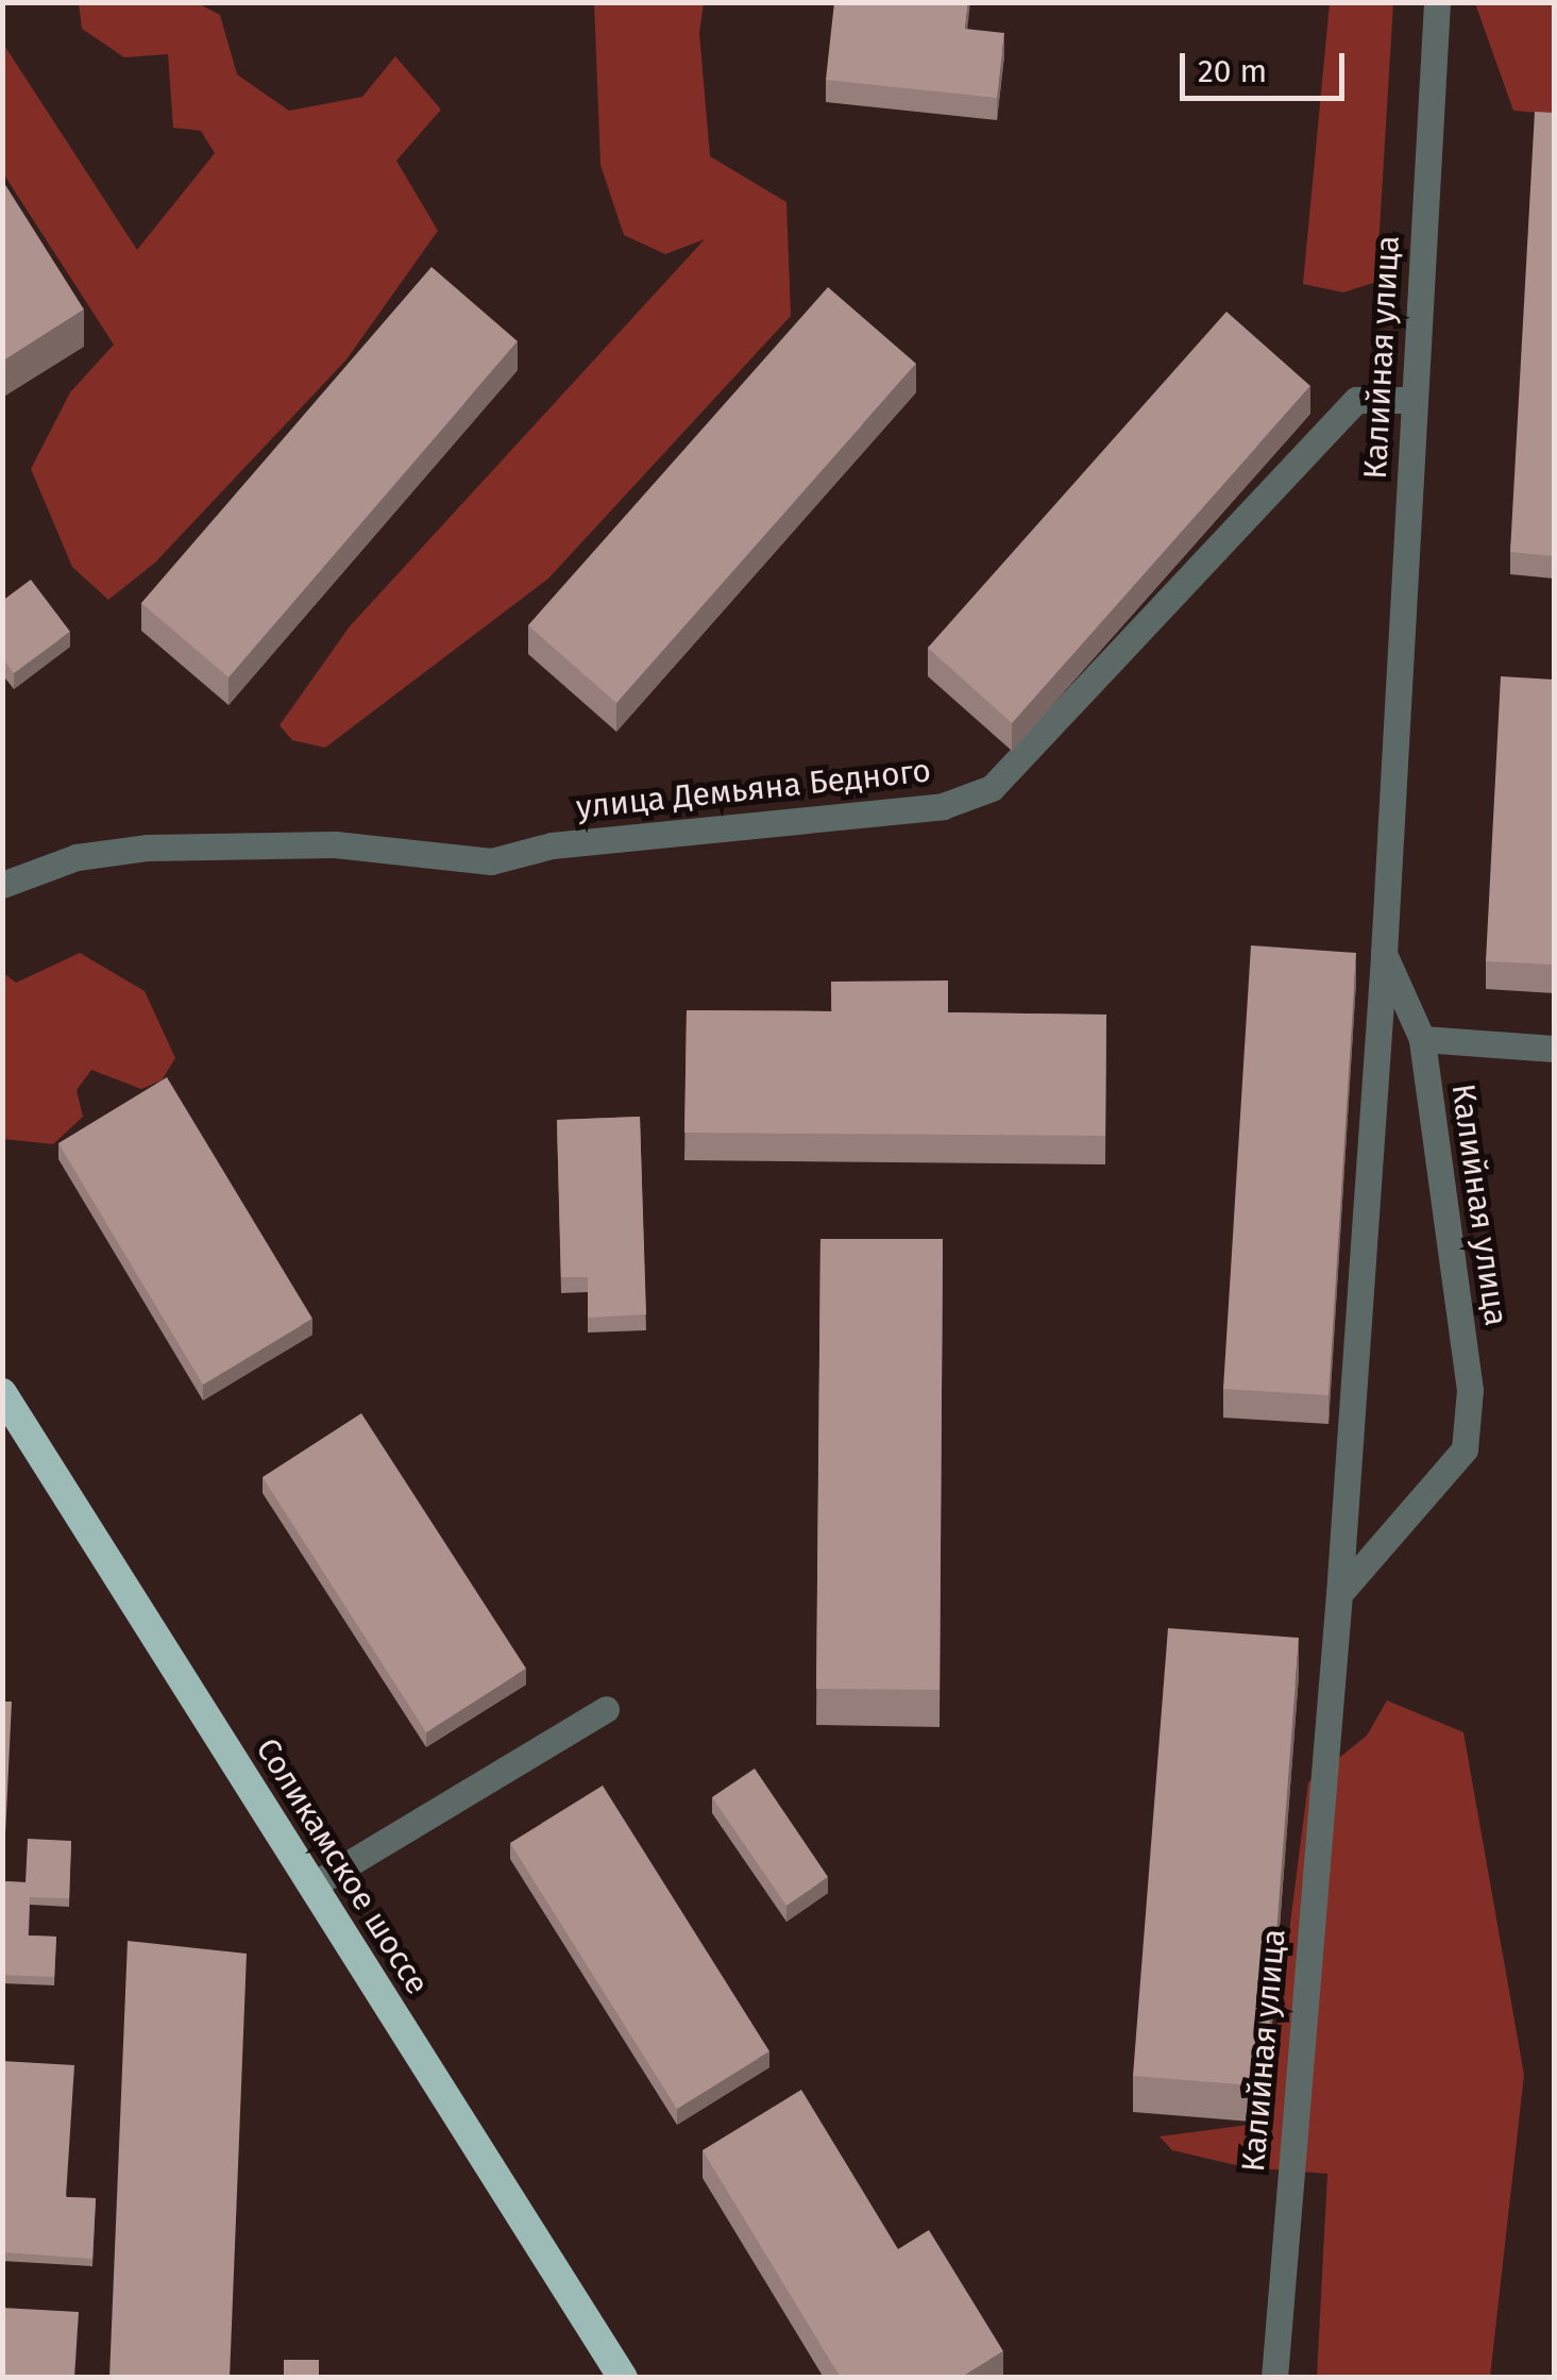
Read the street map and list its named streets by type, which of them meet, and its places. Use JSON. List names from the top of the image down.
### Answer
{
  "streets": {
    "highway": ["Соликамское шоссе"],
    "street": ["Калийная улица", "улица Демьяна Бедного"]
  },
  "crossings": [
    ["Калийная улица", "улица Демьяна Бедного"]
  ],
  "scale_bar": "20 m"
}
